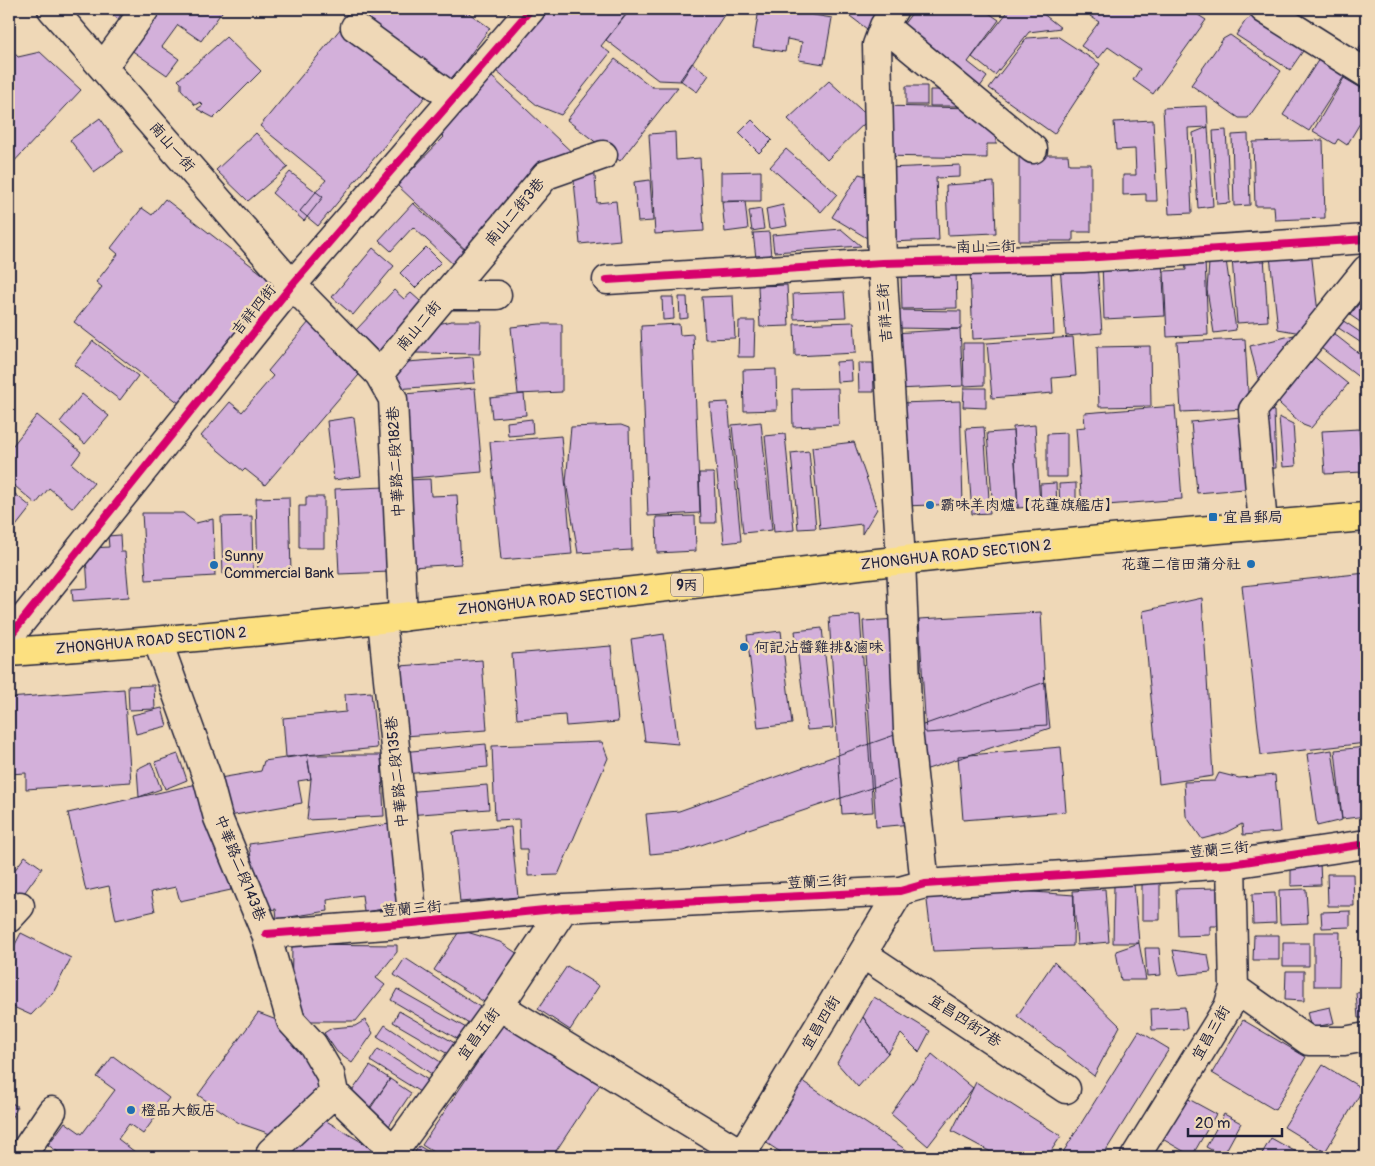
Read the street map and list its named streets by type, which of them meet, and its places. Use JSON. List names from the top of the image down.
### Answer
{
  "streets": {
    "main road": ["ZHONGHUA ROAD SECTION 2", "9丙"],
    "street": [
      "南山一街",
      "南山二街3巷",
      "南山二街",
      "吉祥四街",
      "吉祥三街",
      "中華路二段182巷",
      "中華路二段135巷",
      "荳蘭三街",
      "中華路二段143巷",
      "宜昌四街7巷",
      "宜昌四街",
      "宜昌三街",
      "宜昌五街"
    ]
  },
  "crossings": [
    ["南山一街", "吉祥四街"],
    ["南山一街", "中華路二段182巷"],
    ["南山二街3巷", "南山二街"],
    ["南山二街", "吉祥三街"],
    ["南山二街", "中華路二段182巷"],
    ["吉祥四街", "中華路二段182巷"],
    ["吉祥三街", "ZHONGHUA ROAD SECTION 2"],
    ["吉祥三街", "荳蘭三街"],
    ["吉祥三街", "宜昌四街"],
    ["中華路二段182巷", "ZHONGHUA ROAD SECTION 2"],
    ["中華路二段182巷", "中華路二段135巷"],
    ["ZHONGHUA ROAD SECTION 2", "中華路二段135巷"],
    ["ZHONGHUA ROAD SECTION 2", "中華路二段143巷"],
    ["中華路二段135巷", "荳蘭三街"],
    ["荳蘭三街", "中華路二段143巷"],
    ["荳蘭三街", "宜昌四街"],
    ["荳蘭三街", "宜昌三街"],
    ["荳蘭三街", "宜昌五街"],
    ["宜昌四街7巷", "宜昌四街"]
  ],
  "places": {
    "other": [
      "霸味羊肉爐【花蓮旗艦店】",
      "花蓮二信田蒲分社",
      "Sunny Commercial Bank",
      "何記沾醬雞排&滷味",
      "橙品大飯店"
    ],
    "transit": ["宜昌郵局"]
  },
  "scale_bar": "20 m"
}
